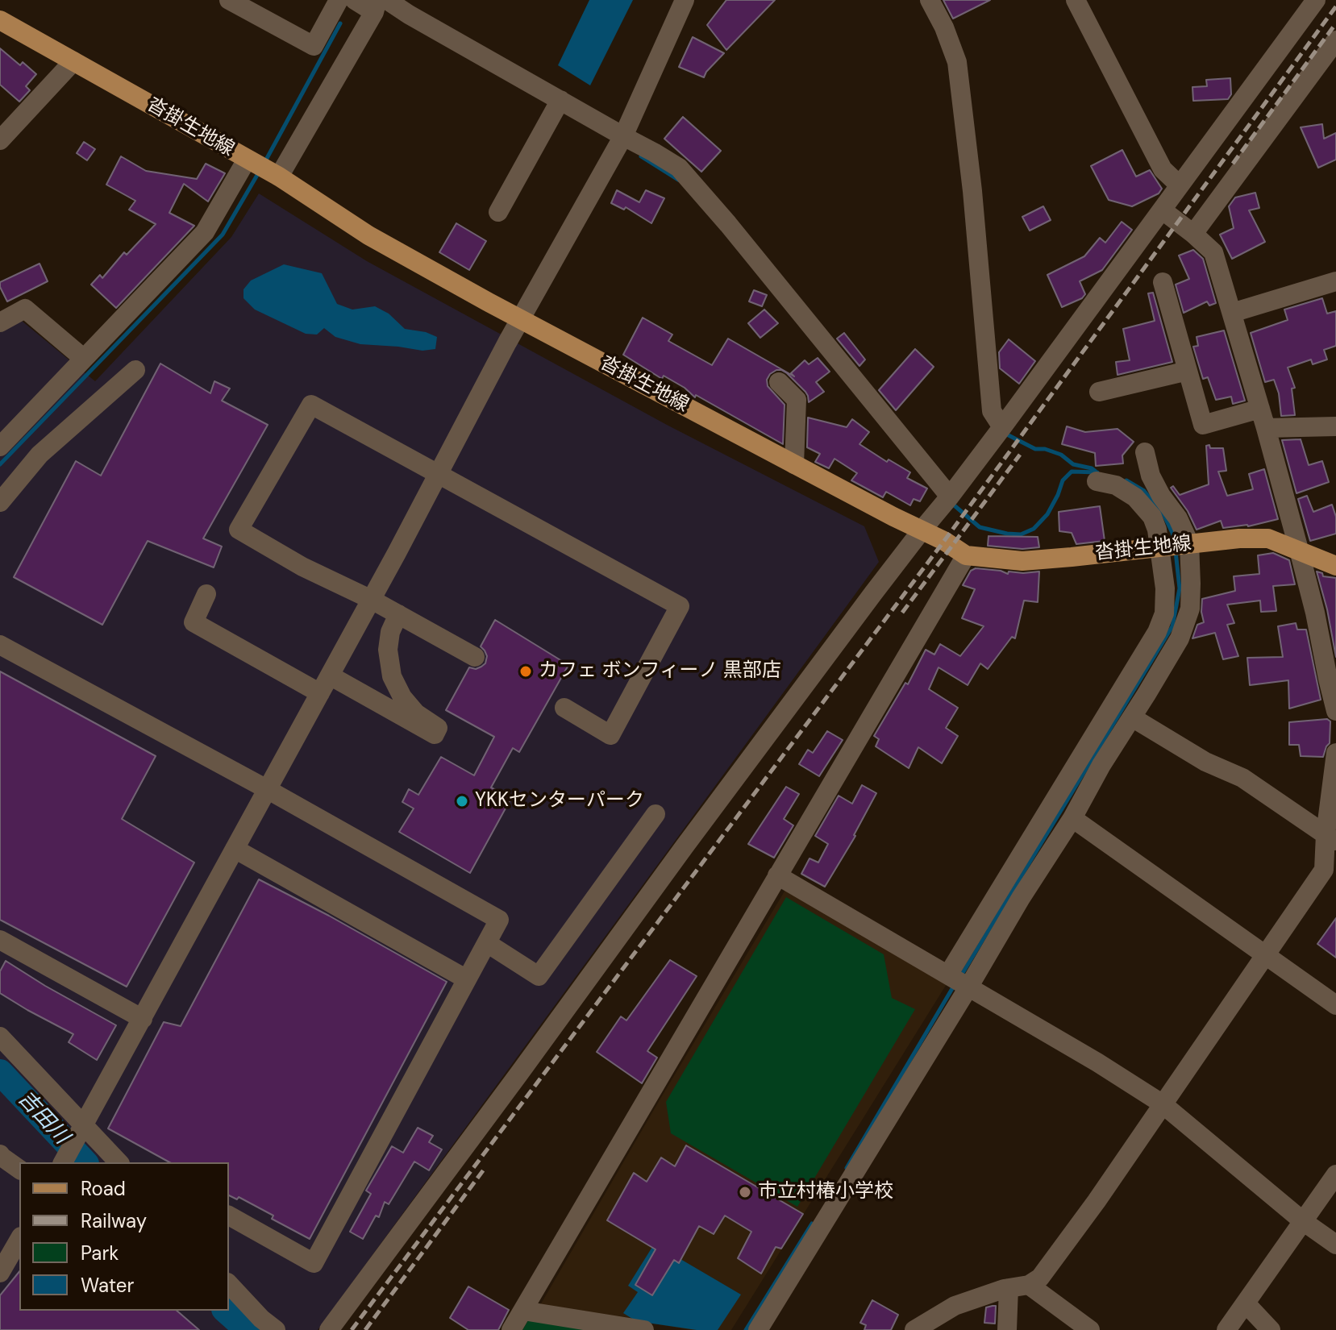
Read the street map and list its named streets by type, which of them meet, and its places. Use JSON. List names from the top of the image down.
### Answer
{
  "streets": {
    "main road": ["沓掛生地線"]
  },
  "water": ["吉田川"],
  "places": ["カフェ ボンフィーノ 黒部店", "YKKセンターパーク", "市立村椿小学校"],
  "legend": [
    "Road",
    "Railway",
    "Park",
    "Water"
  ]
}
